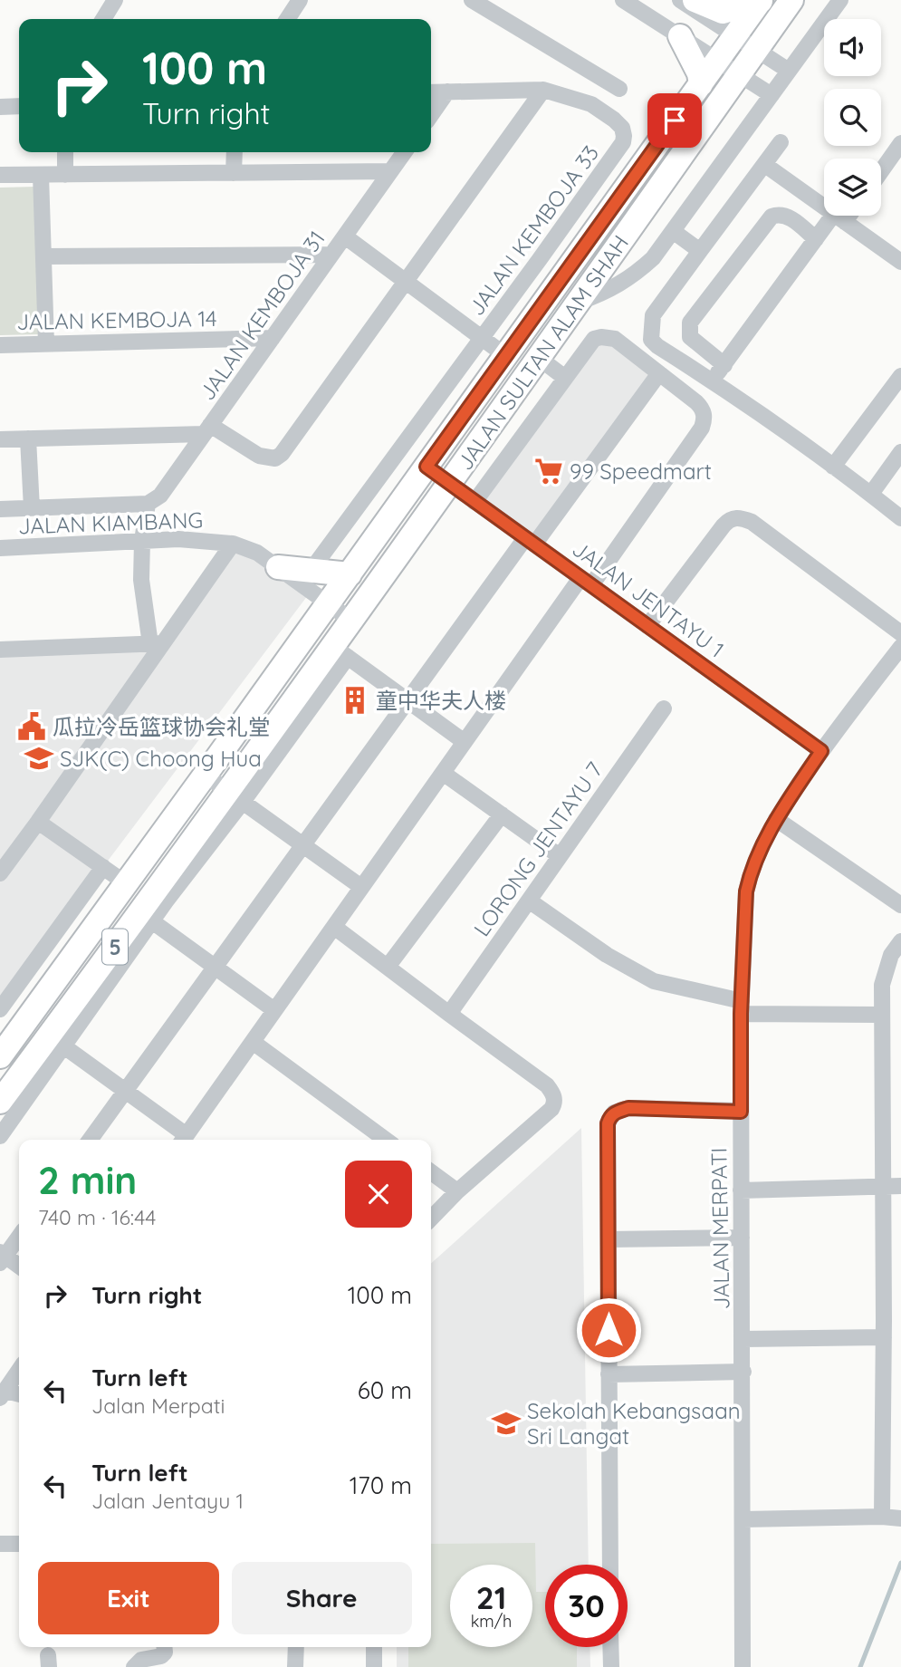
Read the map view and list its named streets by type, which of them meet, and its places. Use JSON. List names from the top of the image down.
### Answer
{
  "streets": {
    "highway": ["JALAN SULTAN ALAM SHAH", "5"],
    "street": [
      "JALAN KEMBOJA 33",
      "JALAN KEMBOJA 31",
      "JALAN KEMBOJA 14",
      "JALAN KIAMBANG",
      "JALAN JENTAYU 1",
      "LORONG JENTAYU 7",
      "JALAN MERPATI"
    ]
  },
  "crossings": [
    ["JALAN KEMBOJA 31", "JALAN KEMBOJA 14"],
    ["JALAN SULTAN ALAM SHAH", "JALAN KIAMBANG"],
    ["JALAN SULTAN ALAM SHAH", "JALAN JENTAYU 1"],
    ["JALAN JENTAYU 1", "JALAN MERPATI"]
  ],
  "places": {
    "supermarket": ["99 Speedmart"],
    "building": ["童中华夫人楼"],
    "public building": ["瓜拉冷岳篮球协会礼堂"],
    "school or university": ["SJK(C) Choong Hua", "Sekolah Kebangsaan Sri Langat"]
  },
  "page": {
    "turn": ["100 m", "Turn right"],
    "heading": ["2 min", "740 m · 16:44"],
    "list": [
      {
        "name": "Turn right",
        "value": "100 m"
      },
      {
        "name": "Turn left",
        "note": "Jalan Merpati",
        "value": "60 m"
      },
      {
        "name": "Turn left",
        "note": "Jalan Jentayu 1",
        "value": "170 m"
      }
    ],
    "buttons": ["Exit", "Share"],
    "speed": "21 km/h",
    "limit": "30"
  }
}
